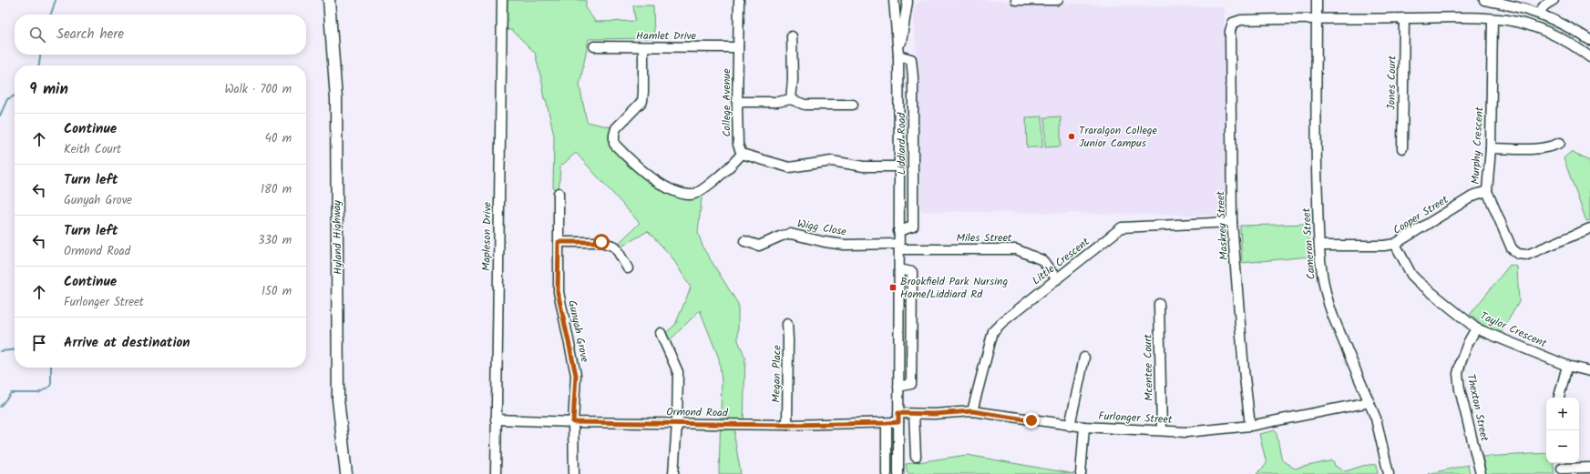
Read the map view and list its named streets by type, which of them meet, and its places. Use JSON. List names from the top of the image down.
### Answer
{
  "streets": {
    "main road": ["Hyland Highway"],
    "street": [
      "Hamlet Drive",
      "Jones Court",
      "College Avenue",
      "Liddiard Road",
      "Murphy Crescent",
      "Cooper Street",
      "Maskrey Street",
      "Wigg Close",
      "Mapleson Drive",
      "Miles Street",
      "Cameron Street",
      "Little Crescent",
      "Taylor Crescent",
      "Gunyah Grove",
      "Mcentee Court",
      "Megan Place",
      "Thexton Street",
      "Ormond Road",
      "Furlonger Street"
    ]
  },
  "crossings": [
    ["Hamlet Drive", "College Avenue"],
    ["Liddiard Road", "Wigg Close"],
    ["Liddiard Road", "Miles Street"],
    ["Liddiard Road", "Ormond Road"],
    ["Liddiard Road", "Furlonger Street"],
    ["Murphy Crescent", "Cooper Street"],
    ["Cooper Street", "Cameron Street"],
    ["Cooper Street", "Taylor Crescent"],
    ["Maskrey Street", "Cameron Street"],
    ["Maskrey Street", "Little Crescent"],
    ["Maskrey Street", "Furlonger Street"],
    ["Wigg Close", "Miles Street"],
    ["Mapleson Drive", "Ormond Road"],
    ["Miles Street", "Little Crescent"],
    ["Cameron Street", "Furlonger Street"],
    ["Little Crescent", "Furlonger Street"],
    ["Taylor Crescent", "Thexton Street"],
    ["Gunyah Grove", "Ormond Road"],
    ["Mcentee Court", "Furlonger Street"],
    ["Megan Place", "Ormond Road"],
    ["Ormond Road", "Furlonger Street"]
  ],
  "places": {
    "other": ["Traralgon College Junior Campus"],
    "transit": ["Brookfield Park Nursing Home/Liddiard Rd"]
  },
  "page": {
    "search": "Search here",
    "heading": ["9 min", "Walk · 700 m"],
    "list": [
      ["Continue", "Keith Court", "40 m"],
      ["Turn left", "Gunyah Grove", "180 m"],
      ["Turn left", "Ormond Road", "330 m"],
      ["Continue", "Furlonger Street", "150 m"],
      "Arrive at destination"
    ],
    "map_buttons": ["+", "−"]
  }
}
